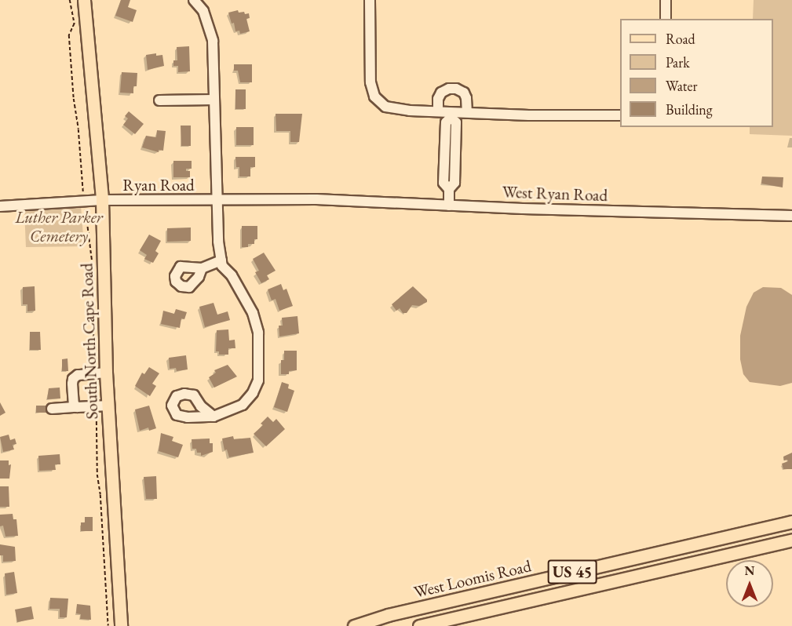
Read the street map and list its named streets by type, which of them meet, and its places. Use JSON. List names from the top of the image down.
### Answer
{
  "streets": {
    "main road": ["South North Cape Road", "US 45", "West Loomis Road"],
    "street": ["Ryan Road", "West Ryan Road"]
  },
  "crossings": [
    ["Ryan Road", "West Ryan Road"],
    ["Ryan Road", "South North Cape Road"]
  ],
  "parks": ["Luther Parker Cemetery"],
  "legend": [
    "Road",
    "Park",
    "Water",
    "Building"
  ],
  "north": "top"
}
